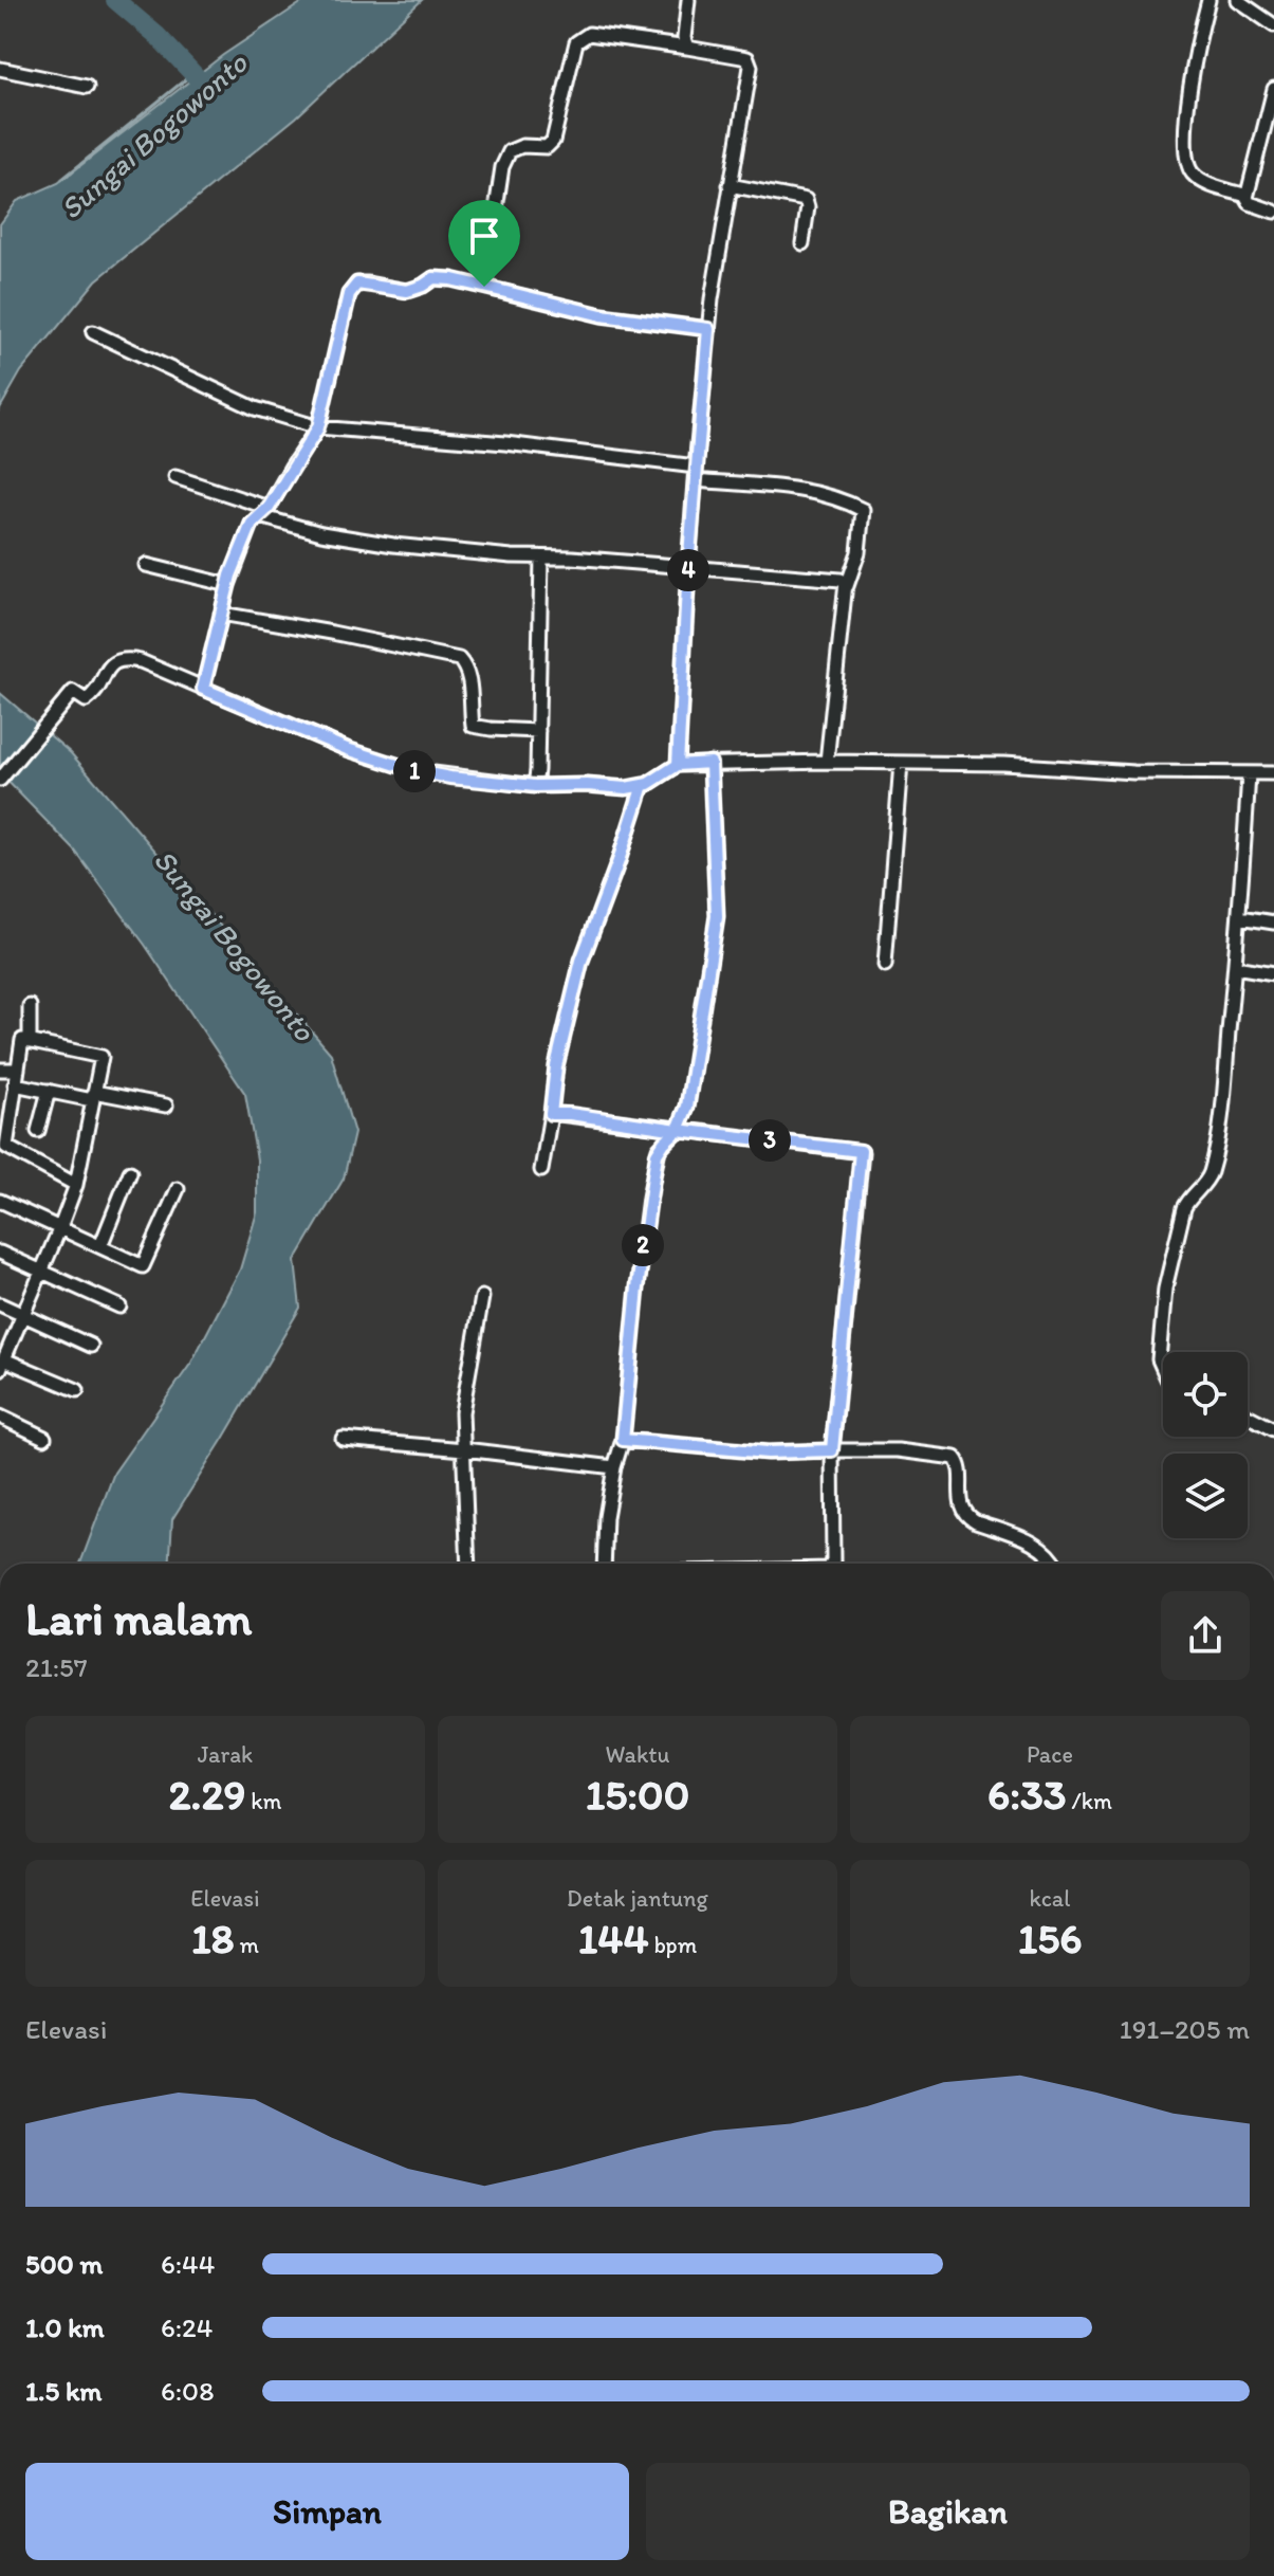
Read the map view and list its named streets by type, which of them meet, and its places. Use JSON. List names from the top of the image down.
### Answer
{
  "water": ["Sungai Bogowonto"],
  "page": {
    "pins": [
      "4",
      "1",
      "3",
      "2"
    ],
    "heading": ["Lari malam", "21:57"],
    "stats": [
      ["Jarak", "2.29 km"],
      ["Waktu", "15:00"],
      ["Pace", "6:33 /km"],
      ["Elevasi", "18 m"],
      ["Detak jantung", "144 bpm"],
      ["kcal", "156"]
    ],
    "chart": ["Elevasi", "191–205 m"],
    "list": [
      {
        "name": "500 m",
        "note": "6:44"
      },
      {
        "name": "1.0 km",
        "note": "6:24"
      },
      {
        "name": "1.5 km",
        "note": "6:08"
      }
    ],
    "buttons": ["Simpan", "Bagikan"]
  }
}
